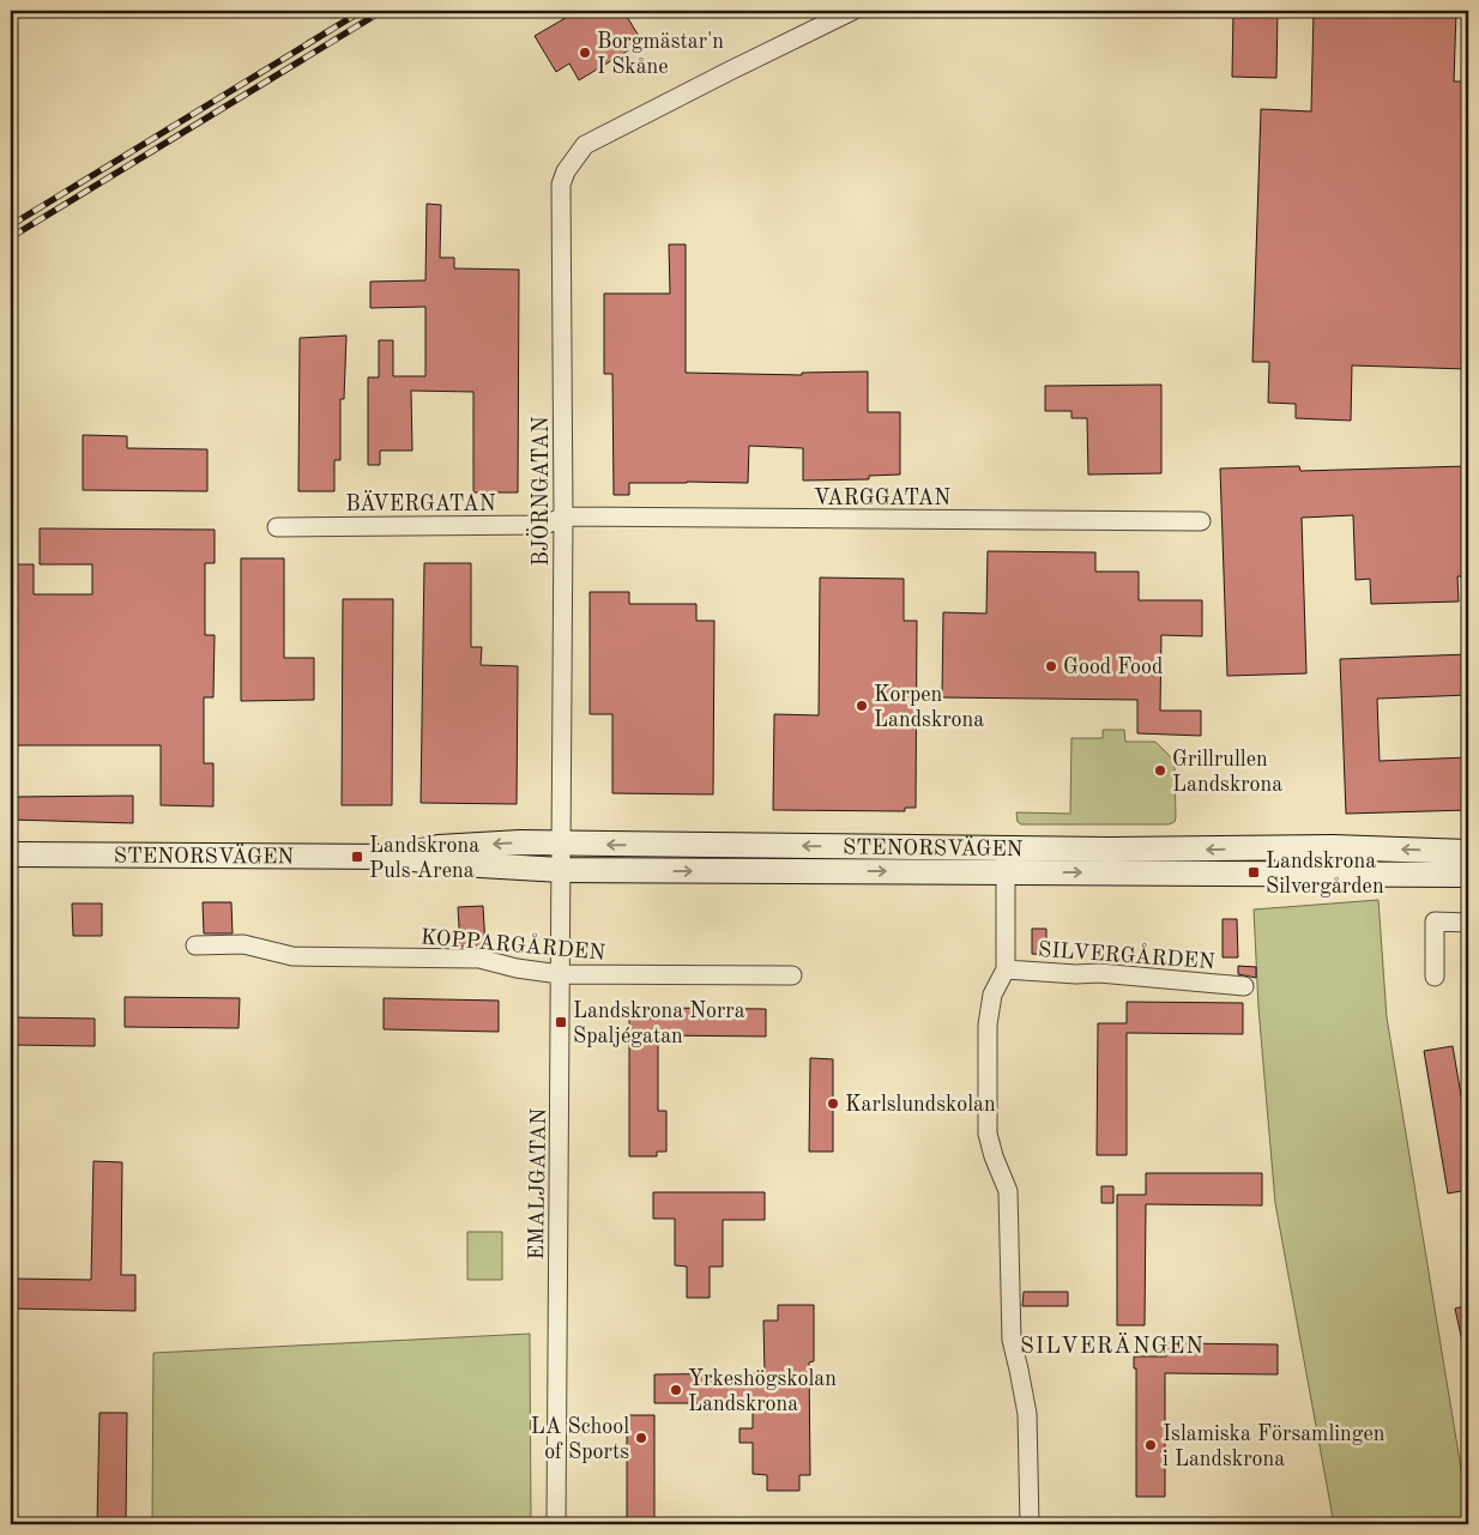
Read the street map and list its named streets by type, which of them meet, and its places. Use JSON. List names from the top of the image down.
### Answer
{
  "streets": {
    "street": [
      "BJÖRNGATAN",
      "VARGGATAN",
      "BÄVERGATAN",
      "STENORSVÄGEN",
      "KOPPARGÅRDEN",
      "SILVERGÅRDEN",
      "EMALJGATAN"
    ]
  },
  "crossings": [
    ["BJÖRNGATAN", "VARGGATAN"],
    ["BJÖRNGATAN", "BÄVERGATAN"],
    ["BJÖRNGATAN", "STENORSVÄGEN"],
    ["BJÖRNGATAN", "EMALJGATAN"],
    ["VARGGATAN", "BÄVERGATAN"],
    ["STENORSVÄGEN", "EMALJGATAN"],
    ["KOPPARGÅRDEN", "EMALJGATAN"]
  ],
  "districts": ["SILVERÄNGEN"],
  "places": {
    "other": [
      "Borgmästar'n I Skåne",
      "Good Food",
      "Korpen Landskrona",
      "Grillrullen Landskrona",
      "Karlslundskolan",
      "Yrkeshögskolan Landskrona",
      "LA School of Sports",
      "Islamiska Församlingen i Landskrona"
    ],
    "transit": ["Landskrona Puls Arena", "Landskrona Silvergården", "Landskrona Norra Spaljégatan"]
  }
}
